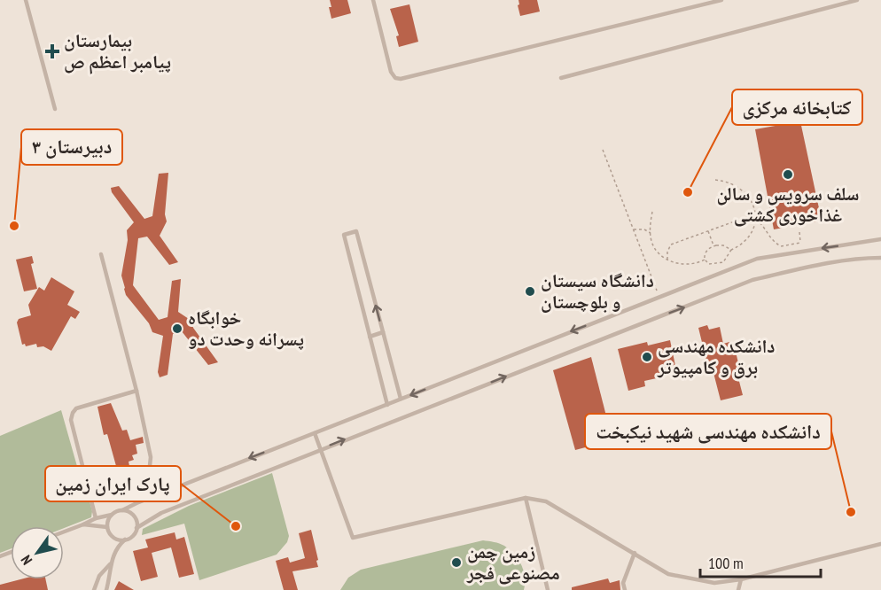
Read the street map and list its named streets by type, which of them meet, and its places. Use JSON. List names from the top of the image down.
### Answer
{
  "places": {
    "health": ["بیمارستان پیامبر اعظم ص"],
    "other": [
      "سلف سرویس و سالن غذاخوری کشتی",
      "کتابخانه مرکزی",
      "دبیرستان ۳",
      "دانشگاه سیستان و بلوچستان",
      "خوابگاه پسرانه وحدت دو",
      "دانشکده مهندسی برق و کامپیوتر",
      "دانشکده مهندسی شهید نیکبخت",
      "پارک ایران زمین",
      "زمین چمن مصنوعی فجر"
    ]
  },
  "scale_bar": "100 m",
  "north": "bottom left"
}
